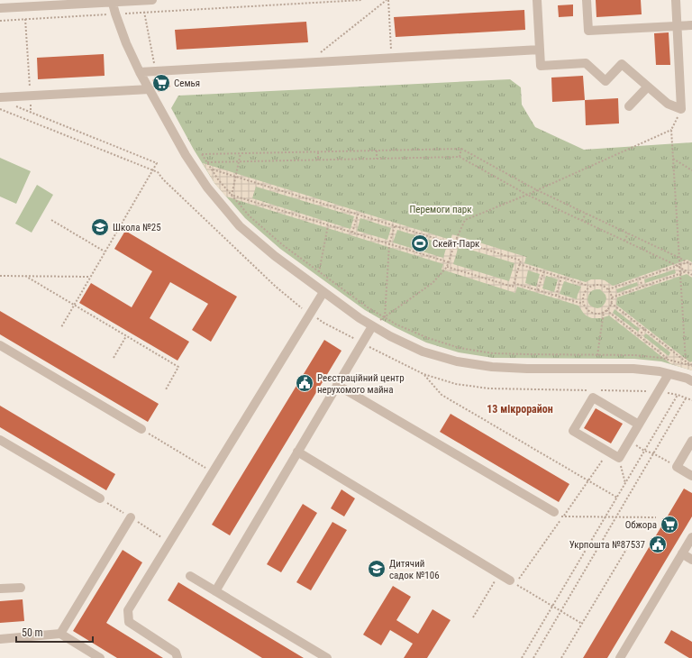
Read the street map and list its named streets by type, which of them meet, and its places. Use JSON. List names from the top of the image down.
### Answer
{
  "districts": ["13 мікрорайон"],
  "parks": ["Перемоги парк"],
  "places": {
    "supermarket": ["Семья", "Обжора"],
    "school or university": ["Школа №25", "Дитячий садок №106"],
    "sports": ["Скейт-Парк"],
    "public building": ["Реєстраційний центр нерухомого майна", "Укрпошта №87537"]
  },
  "scale_bar": "50 m"
}
